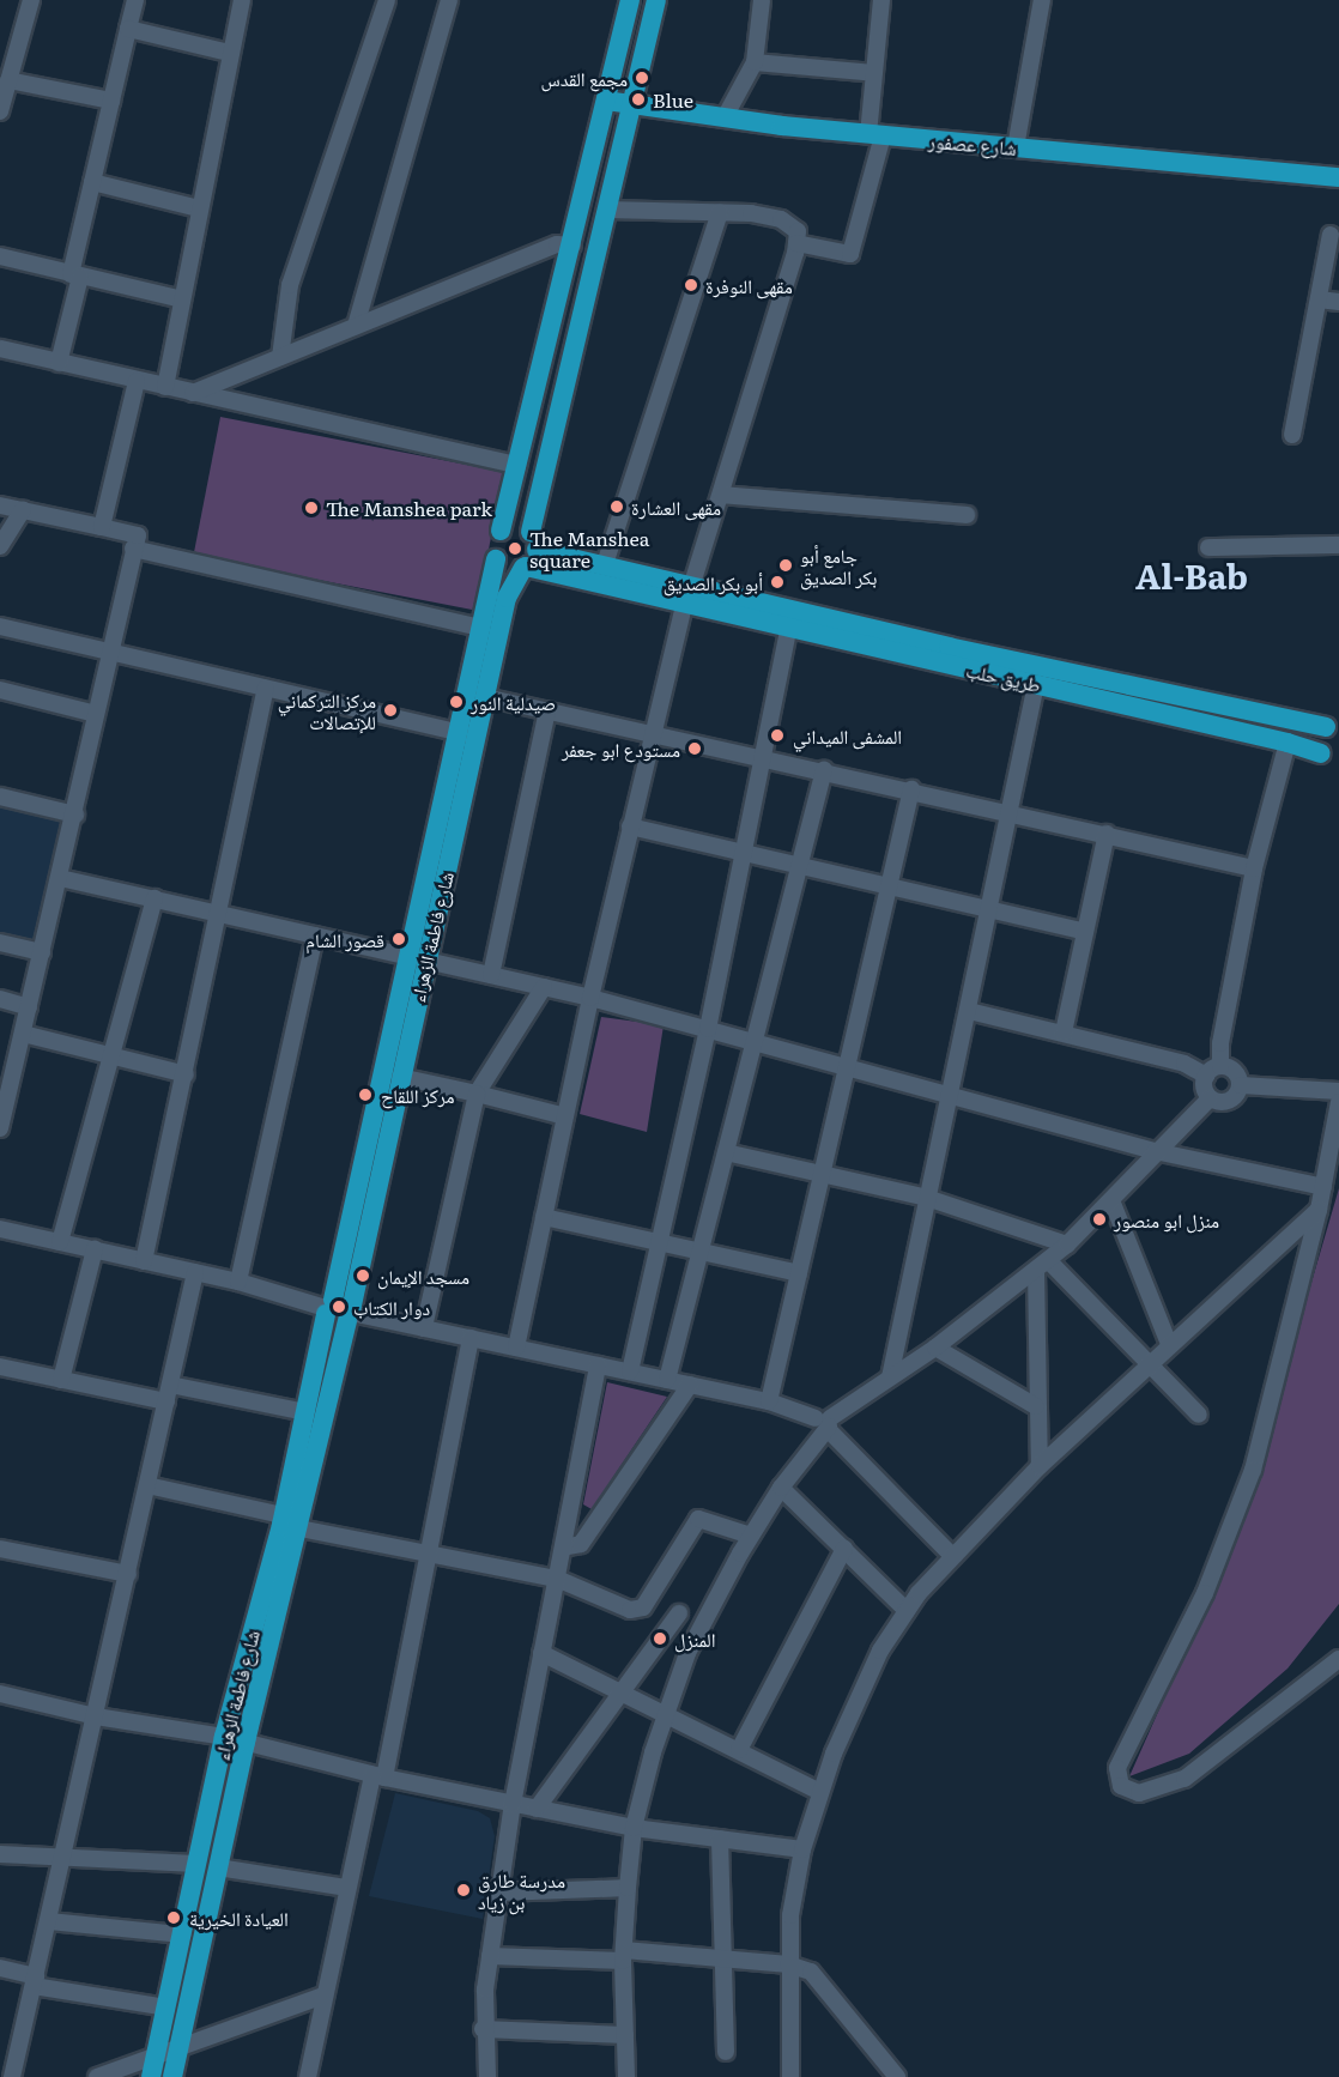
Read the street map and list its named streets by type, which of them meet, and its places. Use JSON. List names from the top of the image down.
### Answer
{
  "streets": {
    "main road": ["شارع عصفور", "طريق حلب", "شارع فاطمة الزهراء"]
  },
  "crossings": [
    ["شارع عصفور", "شارع فاطمة الزهراء"]
  ],
  "districts": ["Al-Bab"],
  "places": [
    "مجمع القدس",
    "Blue",
    "مقهى النوفرة",
    "مقهى العشارة",
    "The Manshea park",
    "The Manshea square",
    "جامع أبو بكر الصديق",
    "أبو بكر الصديق",
    "صيدلية النور",
    "مركز التركماني للإتصالات",
    "المشفى الميداني",
    "مستودع ابو جعفر",
    "قصور الشام",
    "مركز اللقاح",
    "منزل ابو منصور",
    "مسجد الإيمان",
    "دوار الكتاب",
    "المنزل",
    "مدرسة طارق بن زياد",
    "العيادة الخيرية"
  ]
}
